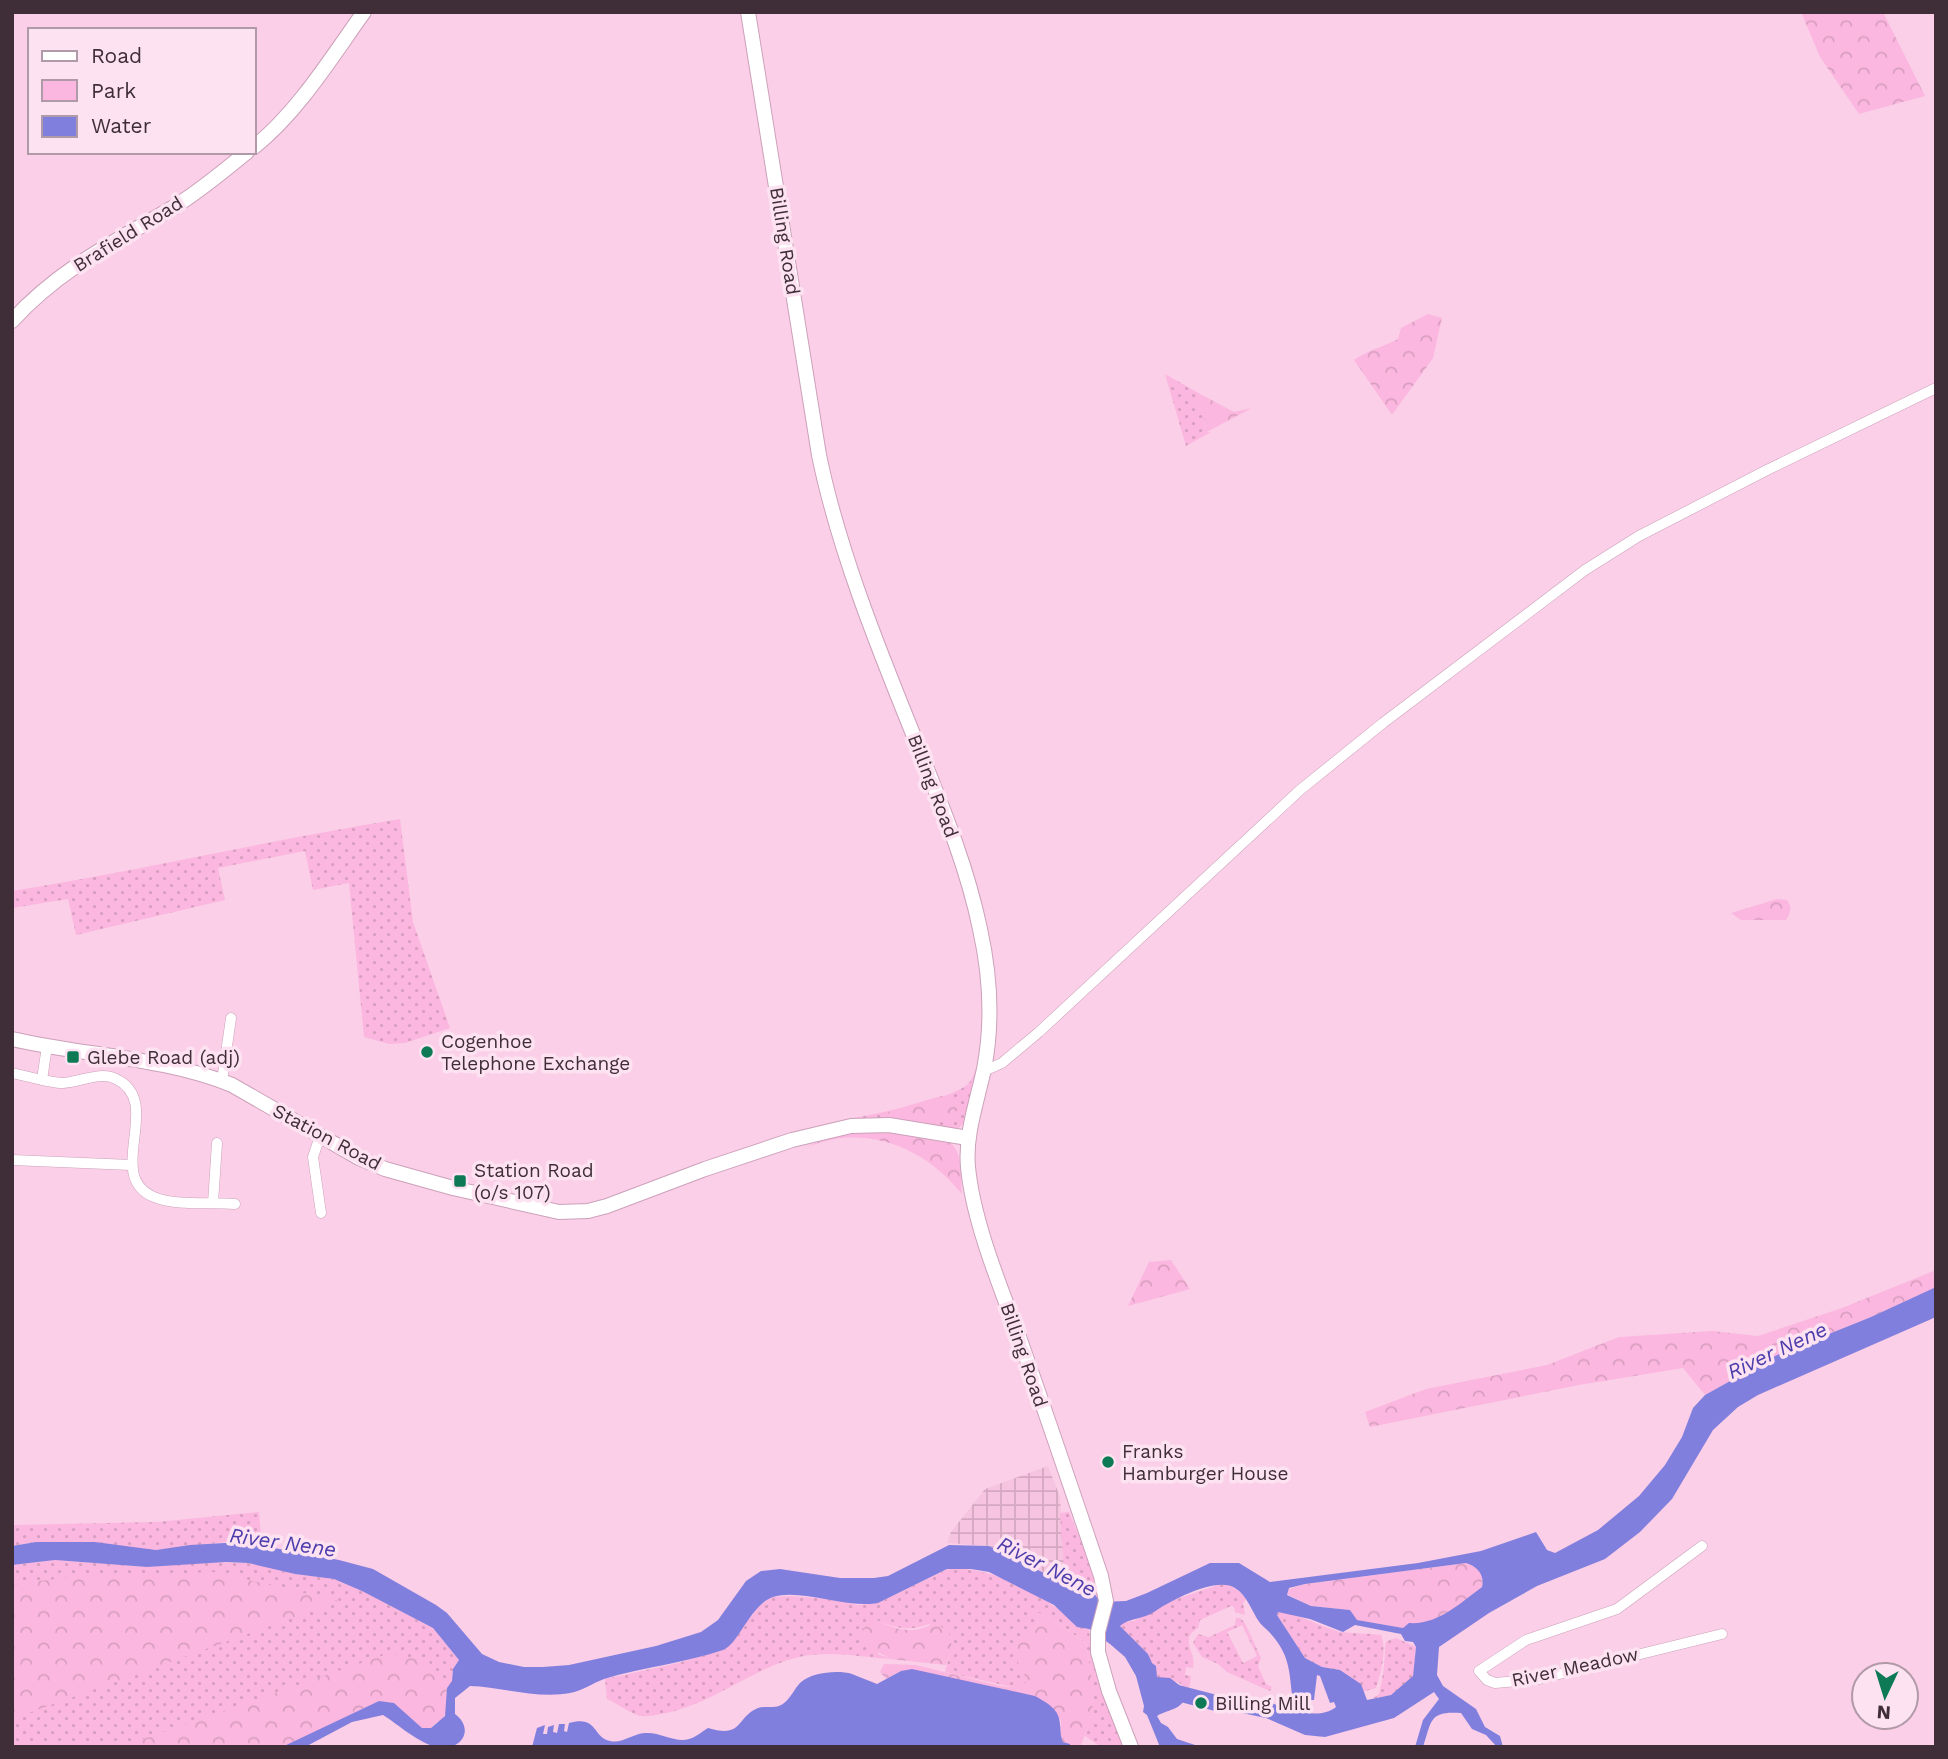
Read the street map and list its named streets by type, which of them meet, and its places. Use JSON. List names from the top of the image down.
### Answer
{
  "streets": {
    "street": [
      "Brafield Road",
      "Billing Road",
      "Station Road",
      "River Meadow"
    ]
  },
  "crossings": [
    ["Billing Road", "Station Road"]
  ],
  "water": ["River Nene"],
  "places": {
    "other": ["Cogenhoe Telephone Exchange", "Franks Hamburger House", "Billing Mill"],
    "transit": ["Glebe Road (adj)", "Station Road (o/s 107)"]
  },
  "legend": ["Road", "Park", "Water"],
  "north": "bottom"
}
